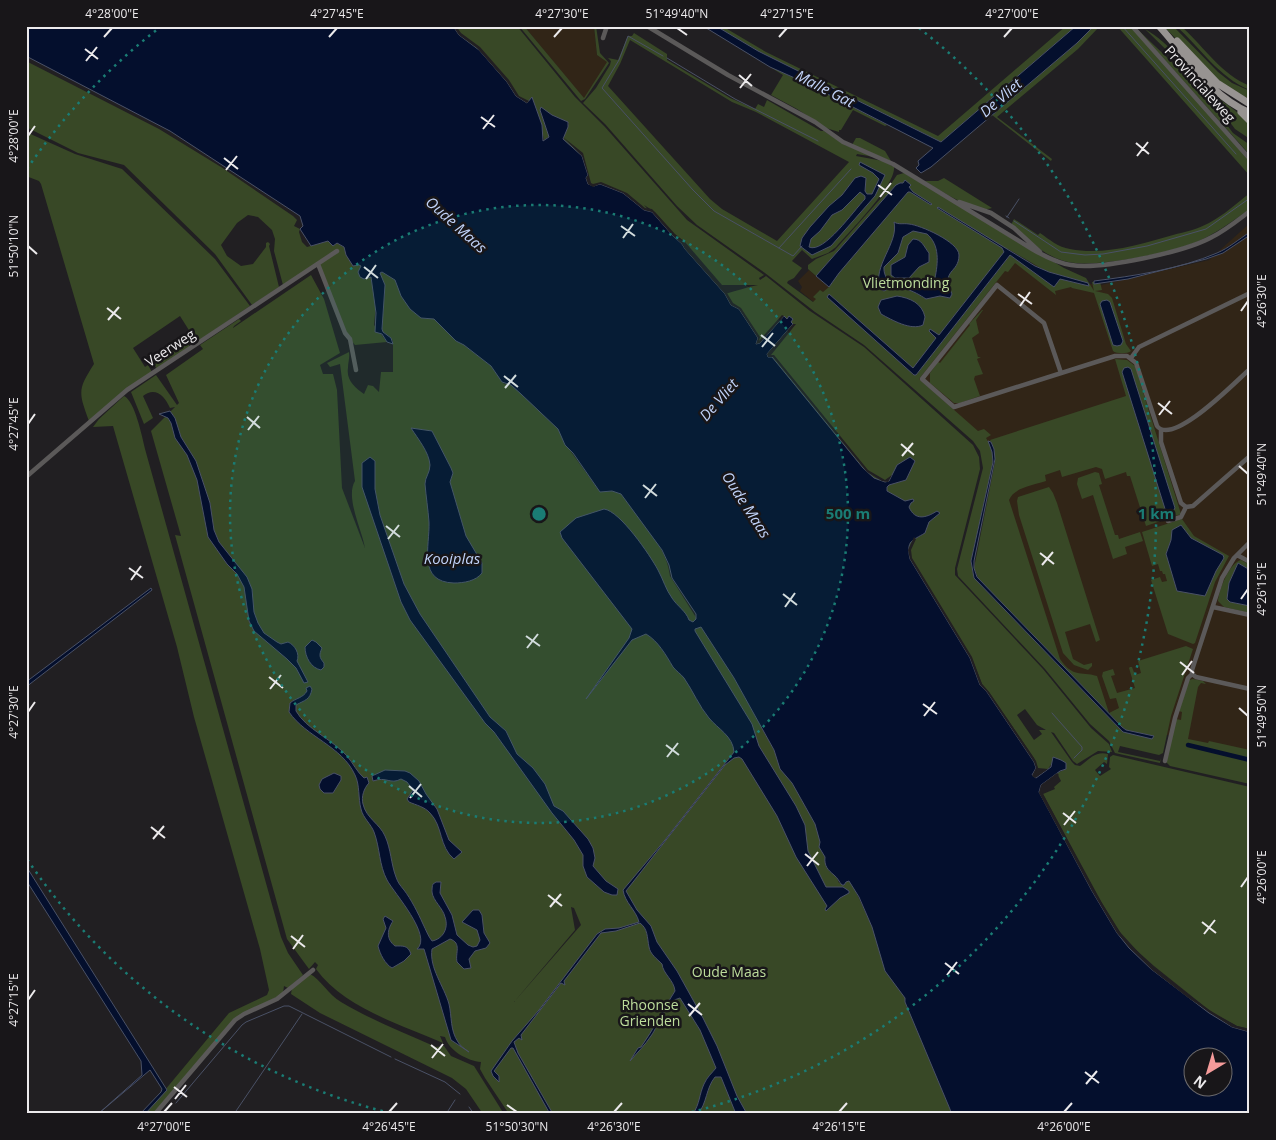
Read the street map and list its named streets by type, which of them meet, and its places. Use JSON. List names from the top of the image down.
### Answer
{
  "streets": {
    "main road": ["Provincialeweg"],
    "street": ["Veerweg"]
  },
  "water": [
    "Malle Gat",
    "De Vliet",
    "Oude Maas",
    "Kooiplas"
  ],
  "parks": ["Vlietmonding", "Oude Maas", "Rhoonse Grienden"],
  "north": "bottom left",
  "coordinates": [
    "4°28'00\"E",
    "4°27'45\"E",
    "4°27'30\"E",
    "51°49'40\"N",
    "4°27'15\"E",
    "4°27'00\"E",
    "51°50'10\"N",
    "4°26'30\"E",
    "4°26'15\"E",
    "51°49'50\"N",
    "4°26'00\"E",
    "4°26'45\"E",
    "51°50'30\"N"
  ],
  "rings": ["500 m", "1 km"]
}
